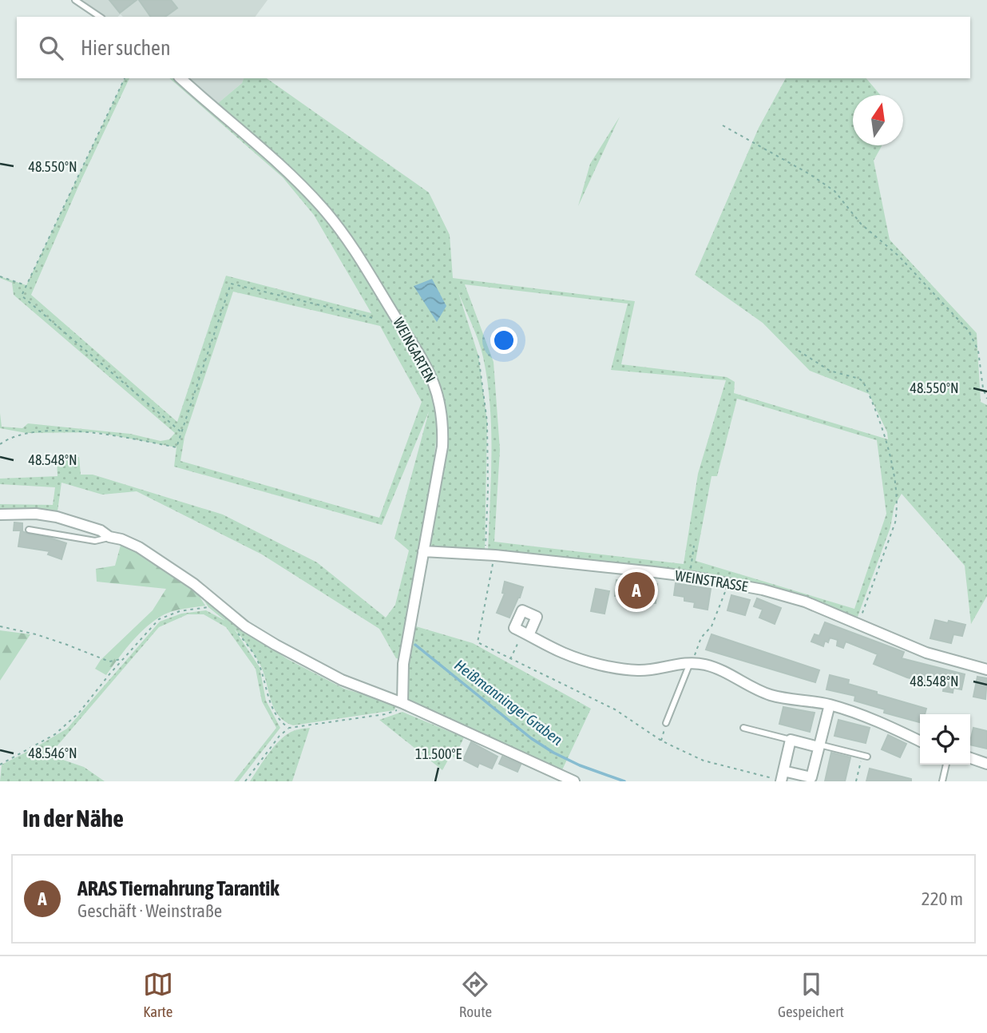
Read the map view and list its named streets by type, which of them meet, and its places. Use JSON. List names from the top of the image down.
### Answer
{
  "streets": {
    "street": ["WEINGARTEN", "WEINSTRASSE"]
  },
  "crossings": [
    ["WEINGARTEN", "WEINSTRASSE"]
  ],
  "water": ["Heißmanninger Graben"],
  "north": "top",
  "page": {
    "search": "Hier suchen",
    "pins": "A",
    "heading": "In der Nähe",
    "list": [
      {
        "mark": "A",
        "name": "ARAS Tiernahrung Tarantik",
        "note": "Geschäft · Weinstraße",
        "value": "220 m"
      }
    ],
    "nav": ["Karte", "Route", "Gespeichert"]
  },
  "coordinates": [
    "48.550°N",
    "48.548°N",
    "48.546°N",
    "11.500°E"
  ]
}
